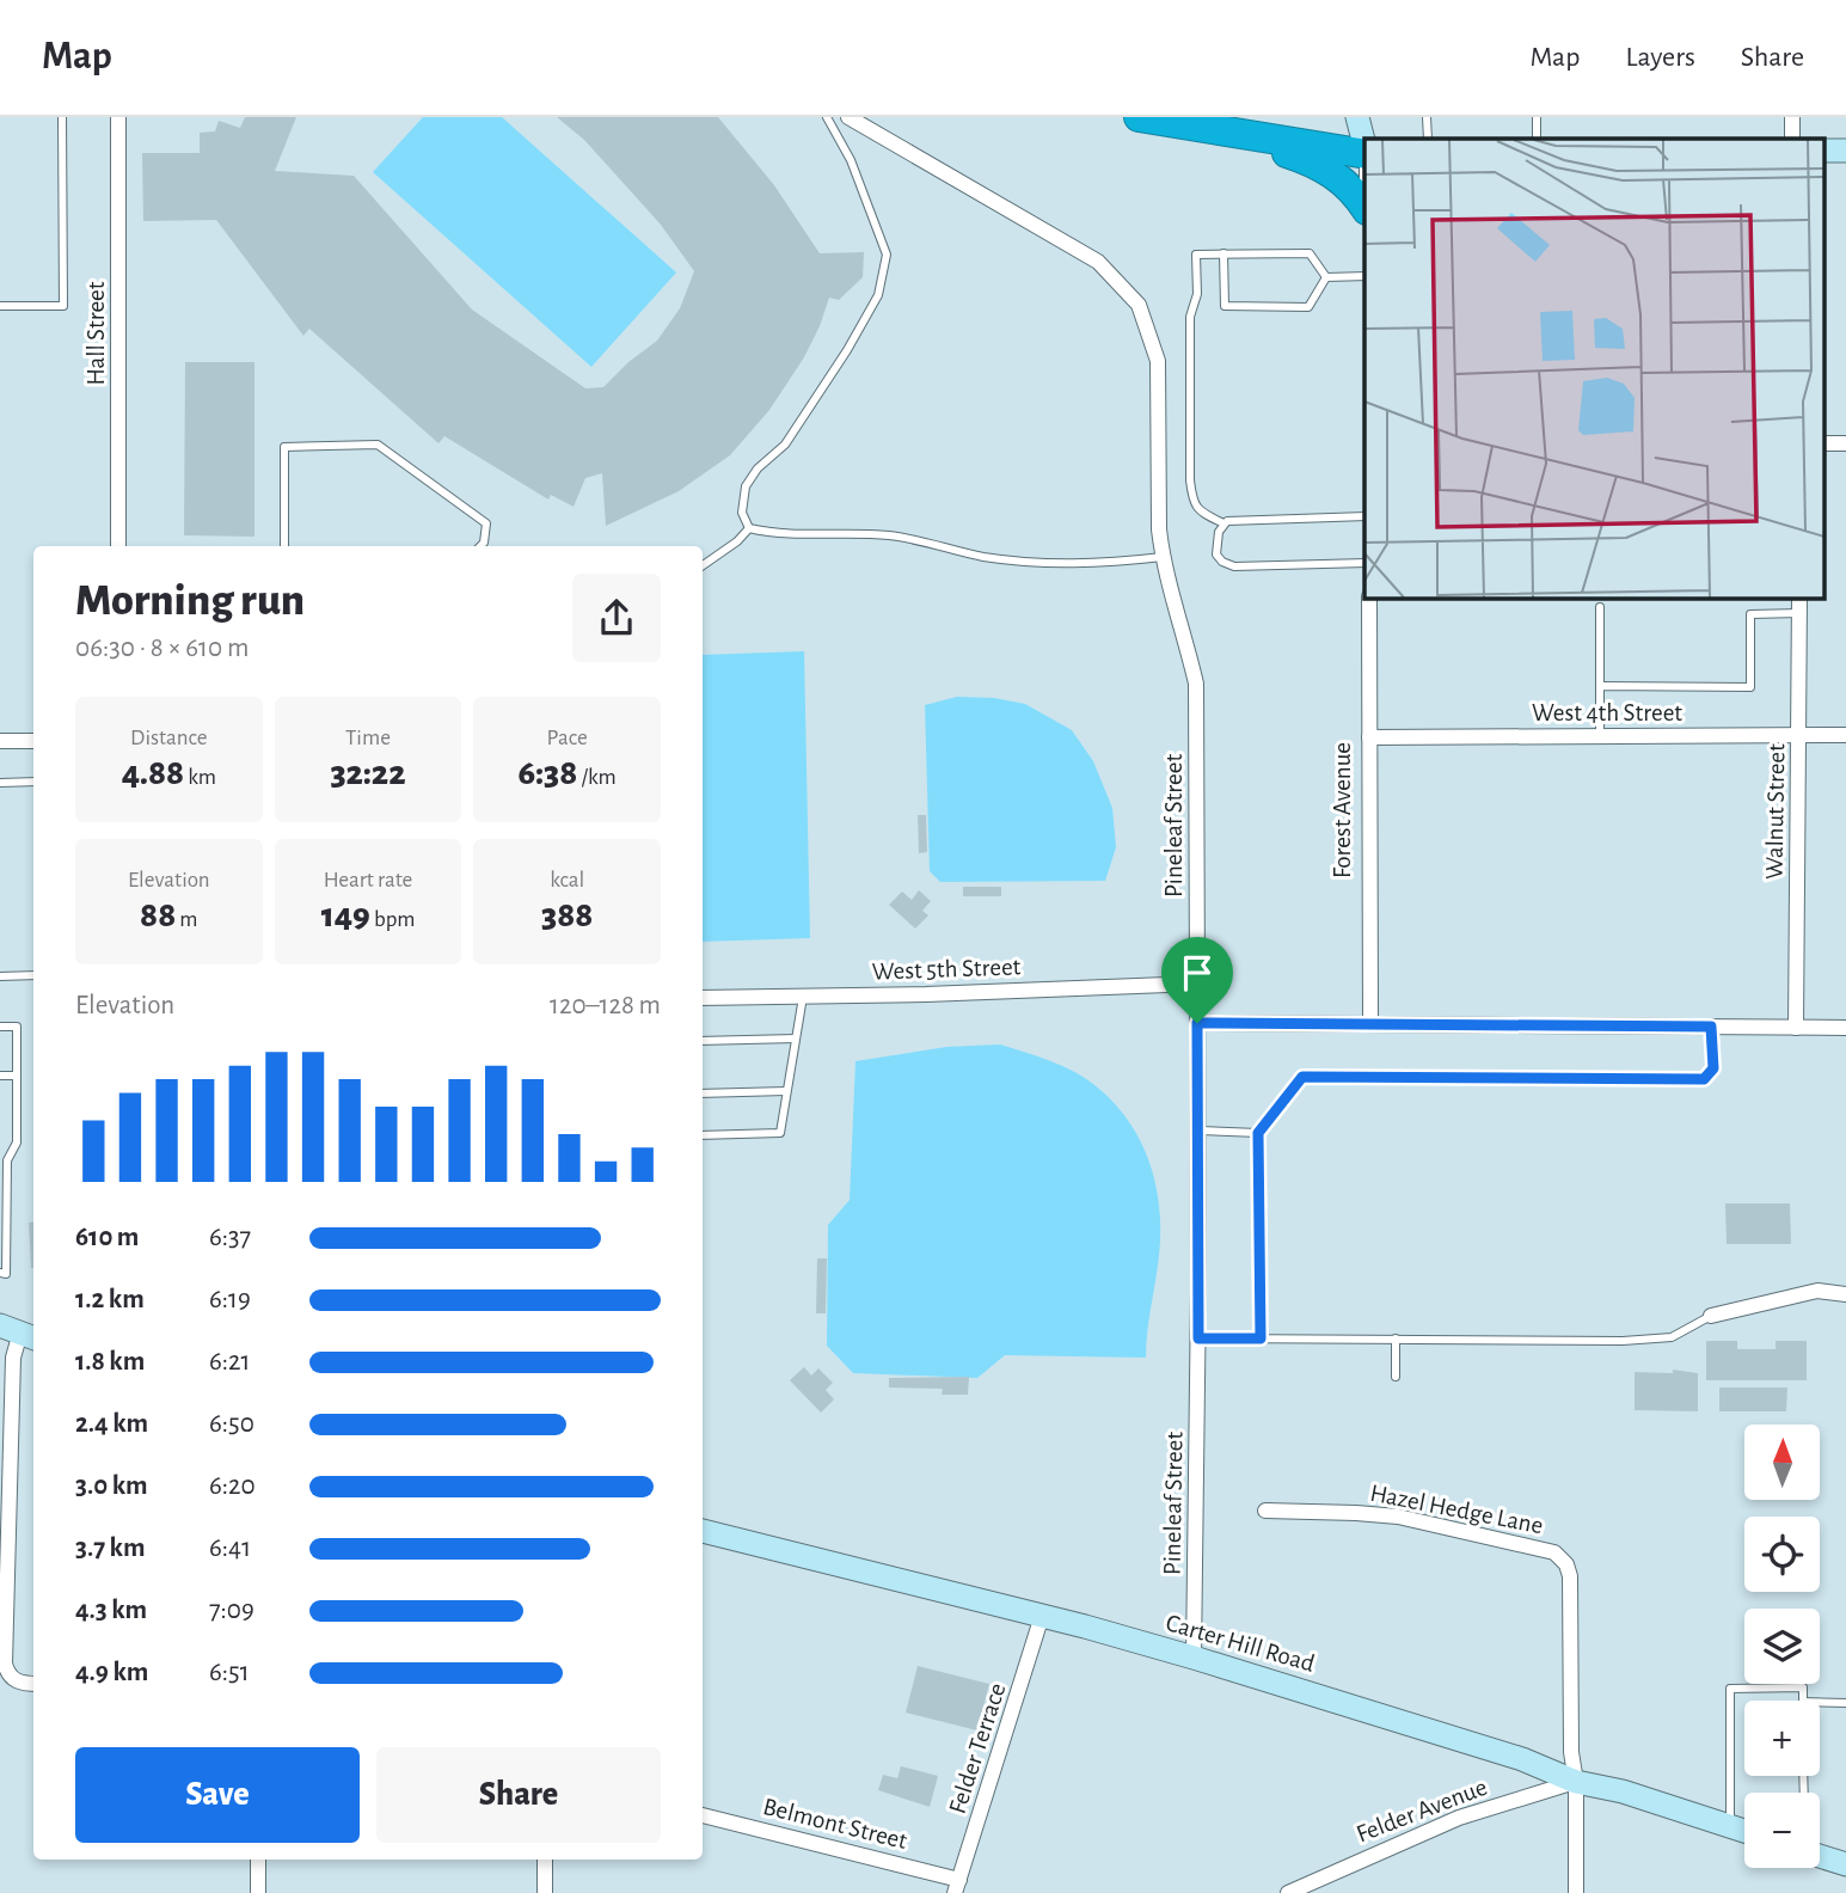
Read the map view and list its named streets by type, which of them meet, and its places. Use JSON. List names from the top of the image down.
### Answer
{
  "streets": {
    "main road": ["Carter Hill Road"],
    "street": [
      "Hall Street",
      "West 4th Street",
      "Forest Avenue",
      "Walnut Street",
      "Pineleaf Street",
      "West 5th Street",
      "Hazel Hedge Lane",
      "Felder Terrace",
      "Felder Avenue",
      "Belmont Street"
    ]
  },
  "crossings": [
    ["West 4th Street", "Forest Avenue"],
    ["West 4th Street", "Walnut Street"],
    ["Pineleaf Street", "West 5th Street"],
    ["Pineleaf Street", "Carter Hill Road"],
    ["Hazel Hedge Lane", "Carter Hill Road"],
    ["Hazel Hedge Lane", "Felder Avenue"],
    ["Carter Hill Road", "Felder Terrace"],
    ["Carter Hill Road", "Felder Avenue"],
    ["Felder Terrace", "Belmont Street"]
  ],
  "north": "top",
  "page": {
    "header": "Map",
    "nav": ["Map", "Layers", "Share"],
    "heading": ["Morning run", "06:30 · 8 × 610 m"],
    "stats": [
      ["Distance", "4.88 km"],
      ["Time", "32:22"],
      ["Pace", "6:38 /km"],
      ["Elevation", "88 m"],
      ["Heart rate", "149 bpm"],
      ["kcal", "388"]
    ],
    "chart": ["Elevation", "120–128 m"],
    "list": [
      {
        "name": "610 m",
        "note": "6:37"
      },
      {
        "name": "1.2 km",
        "note": "6:19"
      },
      {
        "name": "1.8 km",
        "note": "6:21"
      },
      {
        "name": "2.4 km",
        "note": "6:50"
      },
      {
        "name": "3.0 km",
        "note": "6:20"
      },
      {
        "name": "3.7 km",
        "note": "6:41"
      },
      {
        "name": "4.3 km",
        "note": "7:09"
      },
      {
        "name": "4.9 km",
        "note": "6:51"
      }
    ],
    "map_buttons": ["+", "−"],
    "buttons": ["Save", "Share"]
  }
}
